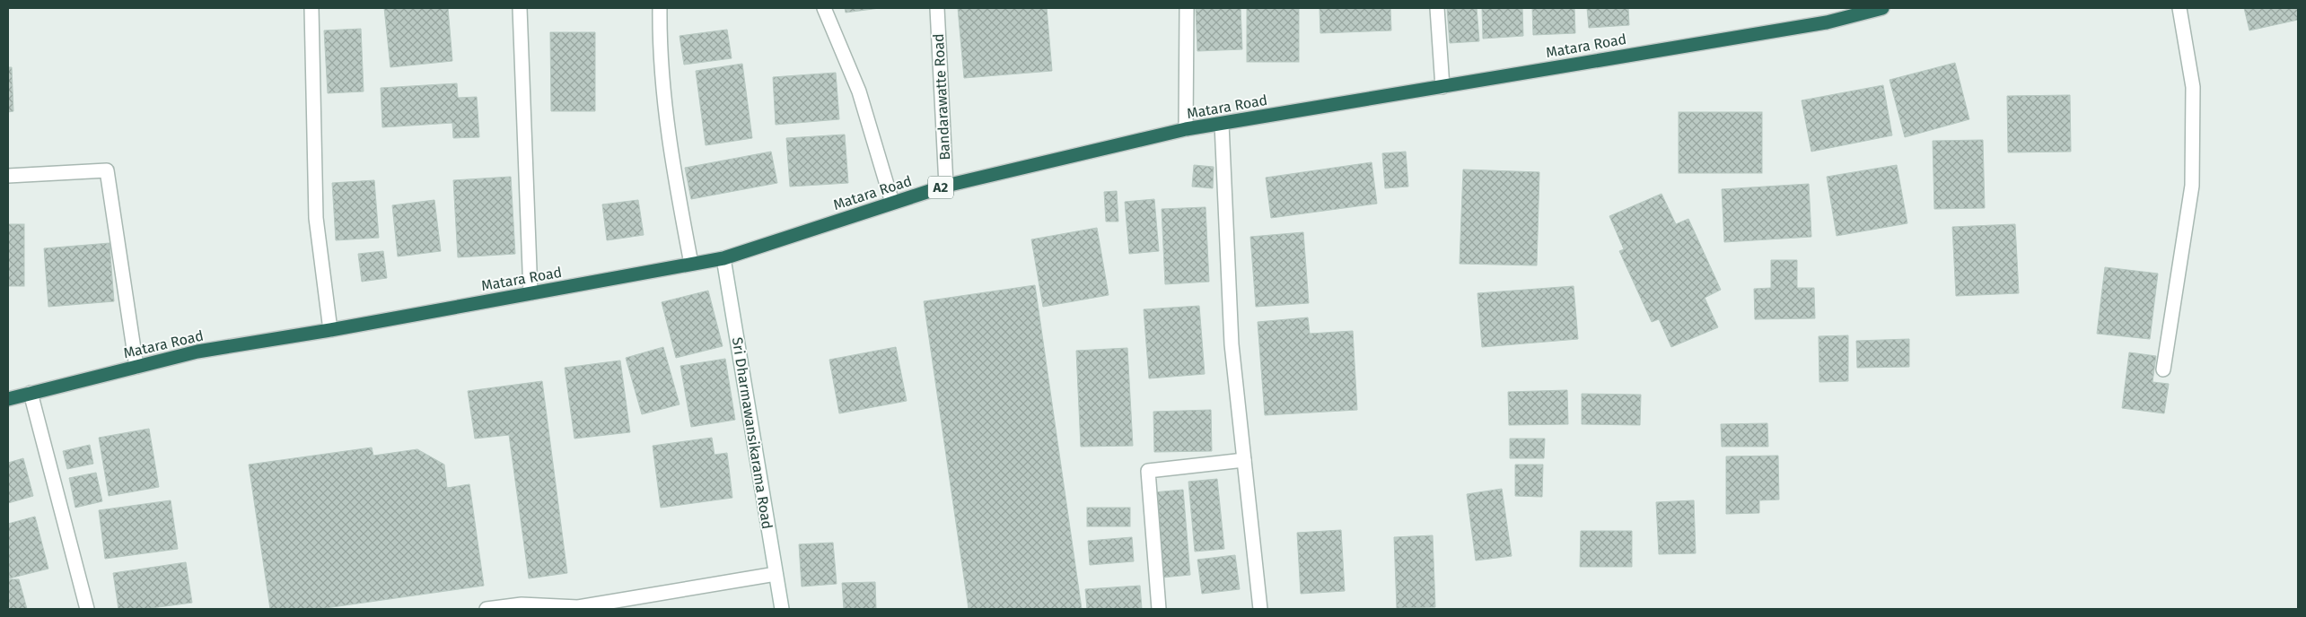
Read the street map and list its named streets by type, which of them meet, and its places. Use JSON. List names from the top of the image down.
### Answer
{
  "streets": {
    "highway": ["Matara Road", "A2"],
    "street": ["Bandarawatte Road", "Sri Dharmawansikarama Road"]
  },
  "crossings": [
    ["Matara Road", "Bandarawatte Road"],
    ["Matara Road", "Sri Dharmawansikarama Road"]
  ]
}
